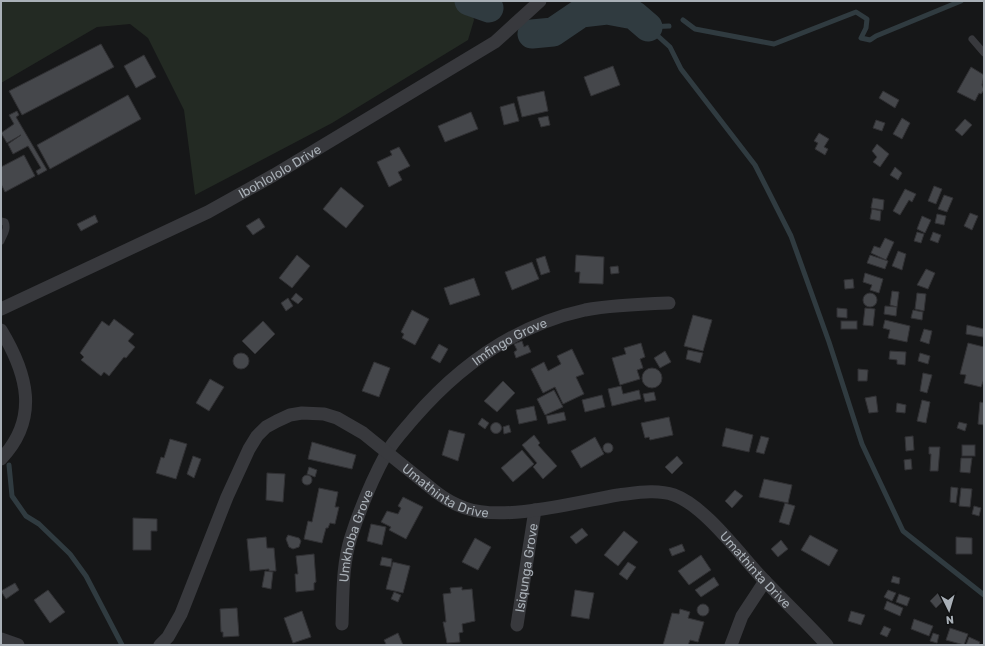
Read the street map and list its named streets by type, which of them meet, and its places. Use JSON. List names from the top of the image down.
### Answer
{
  "streets": {
    "street": [
      "Ibohlololo Drive",
      "Imfingo Grove",
      "Umathinta Drive",
      "Umkhoba Grove",
      "Isiqunga Grove"
    ]
  },
  "crossings": [
    ["Imfingo Grove", "Umathinta Drive"],
    ["Imfingo Grove", "Umkhoba Grove"],
    ["Umathinta Drive", "Umkhoba Grove"],
    ["Umathinta Drive", "Isiqunga Grove"]
  ],
  "north": "bottom"
}
